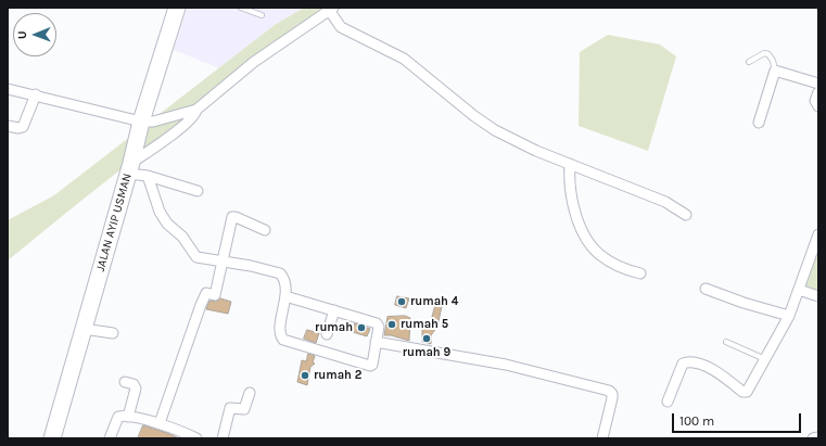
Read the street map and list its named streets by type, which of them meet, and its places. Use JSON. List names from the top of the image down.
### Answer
{
  "streets": {
    "main road": ["JALAN AYIP USMAN"]
  },
  "places": [
    "rumah 4",
    "rumah 5",
    "rumah",
    "rumah 9",
    "rumah 2"
  ],
  "scale_bar": "100 m",
  "north": "left"
}
